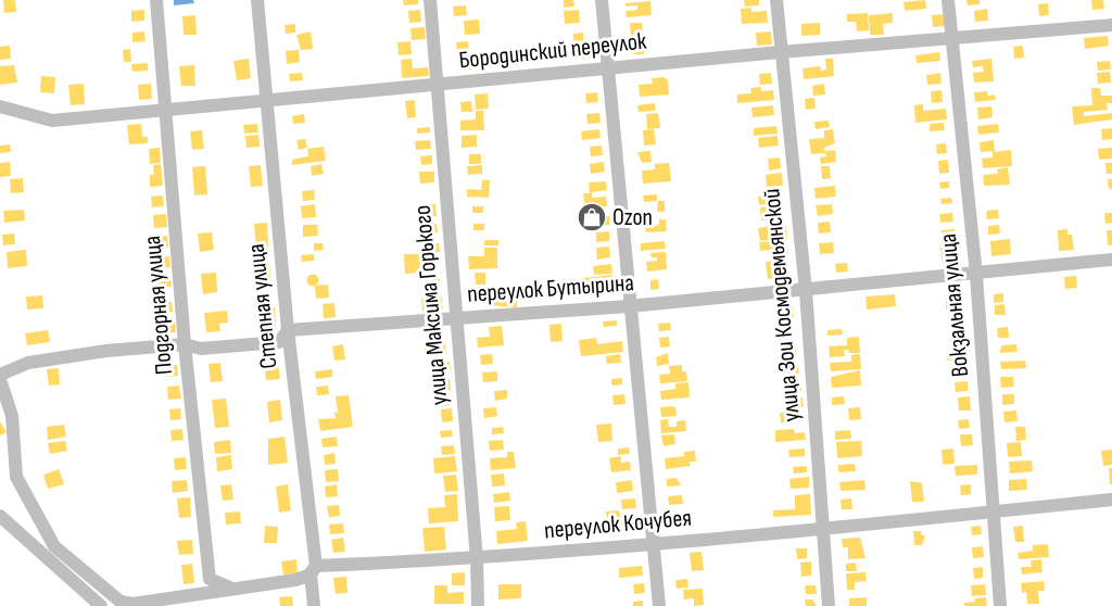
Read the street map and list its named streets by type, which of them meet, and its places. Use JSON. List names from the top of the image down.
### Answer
{
  "streets": {
    "street": [
      "Бородинский переулок",
      "переулок Бутырина",
      "Подгорная улица",
      "улица Максима Горького",
      "улица Зои Космодемьянской",
      "Вокзальная улица",
      "Степная улица",
      "переулок Кочубея"
    ]
  },
  "crossings": [
    ["Бородинский переулок", "Подгорная улица"],
    ["Бородинский переулок", "улица Максима Горького"],
    ["Бородинский переулок", "улица Зои Космодемьянской"],
    ["Бородинский переулок", "Вокзальная улица"],
    ["Бородинский переулок", "Степная улица"],
    ["переулок Бутырина", "Подгорная улица"],
    ["переулок Бутырина", "улица Максима Горького"],
    ["переулок Бутырина", "улица Зои Космодемьянской"],
    ["переулок Бутырина", "Вокзальная улица"],
    ["переулок Бутырина", "Степная улица"],
    ["переулок Бутырина", "переулок Кочубея"],
    ["Подгорная улица", "переулок Кочубея"],
    ["улица Максима Горького", "переулок Кочубея"],
    ["улица Зои Космодемьянской", "переулок Кочубея"],
    ["Вокзальная улица", "переулок Кочубея"],
    ["Степная улица", "переулок Кочубея"]
  ],
  "places": {
    "shop": ["Ozon"]
  }
}
